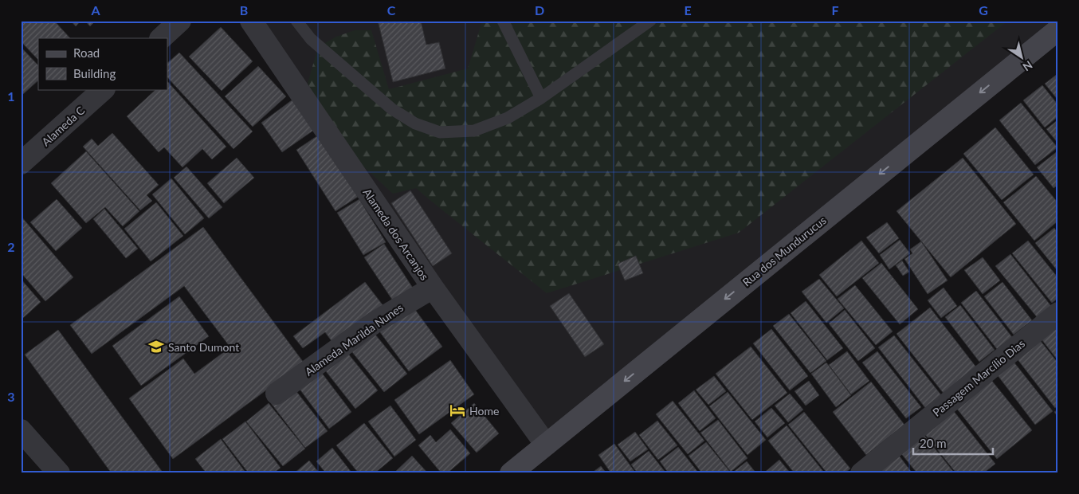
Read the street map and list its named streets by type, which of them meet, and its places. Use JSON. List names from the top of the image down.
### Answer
{
  "streets": {
    "street": [
      "Alameda C",
      "Alameda dos Arcanjos",
      "Rua dos Mundurucus",
      "Alameda Marilda Nunes",
      "Passagem Marcílio Dias"
    ]
  },
  "crossings": [
    ["Alameda dos Arcanjos", "Rua dos Mundurucus"],
    ["Alameda dos Arcanjos", "Alameda Marilda Nunes"]
  ],
  "one_way": ["Rua dos Mundurucus"],
  "places": {
    "school or university": ["Santo Dumont"],
    "hotel": ["Home"]
  },
  "legend": ["Road", "Building"],
  "scale_bar": "20 m",
  "north": "bottom right",
  "grid": {
    "columns": [
      "A",
      "B",
      "C",
      "D",
      "E",
      "F",
      "G"
    ],
    "rows": ["1", "2", "3"]
  }
}
